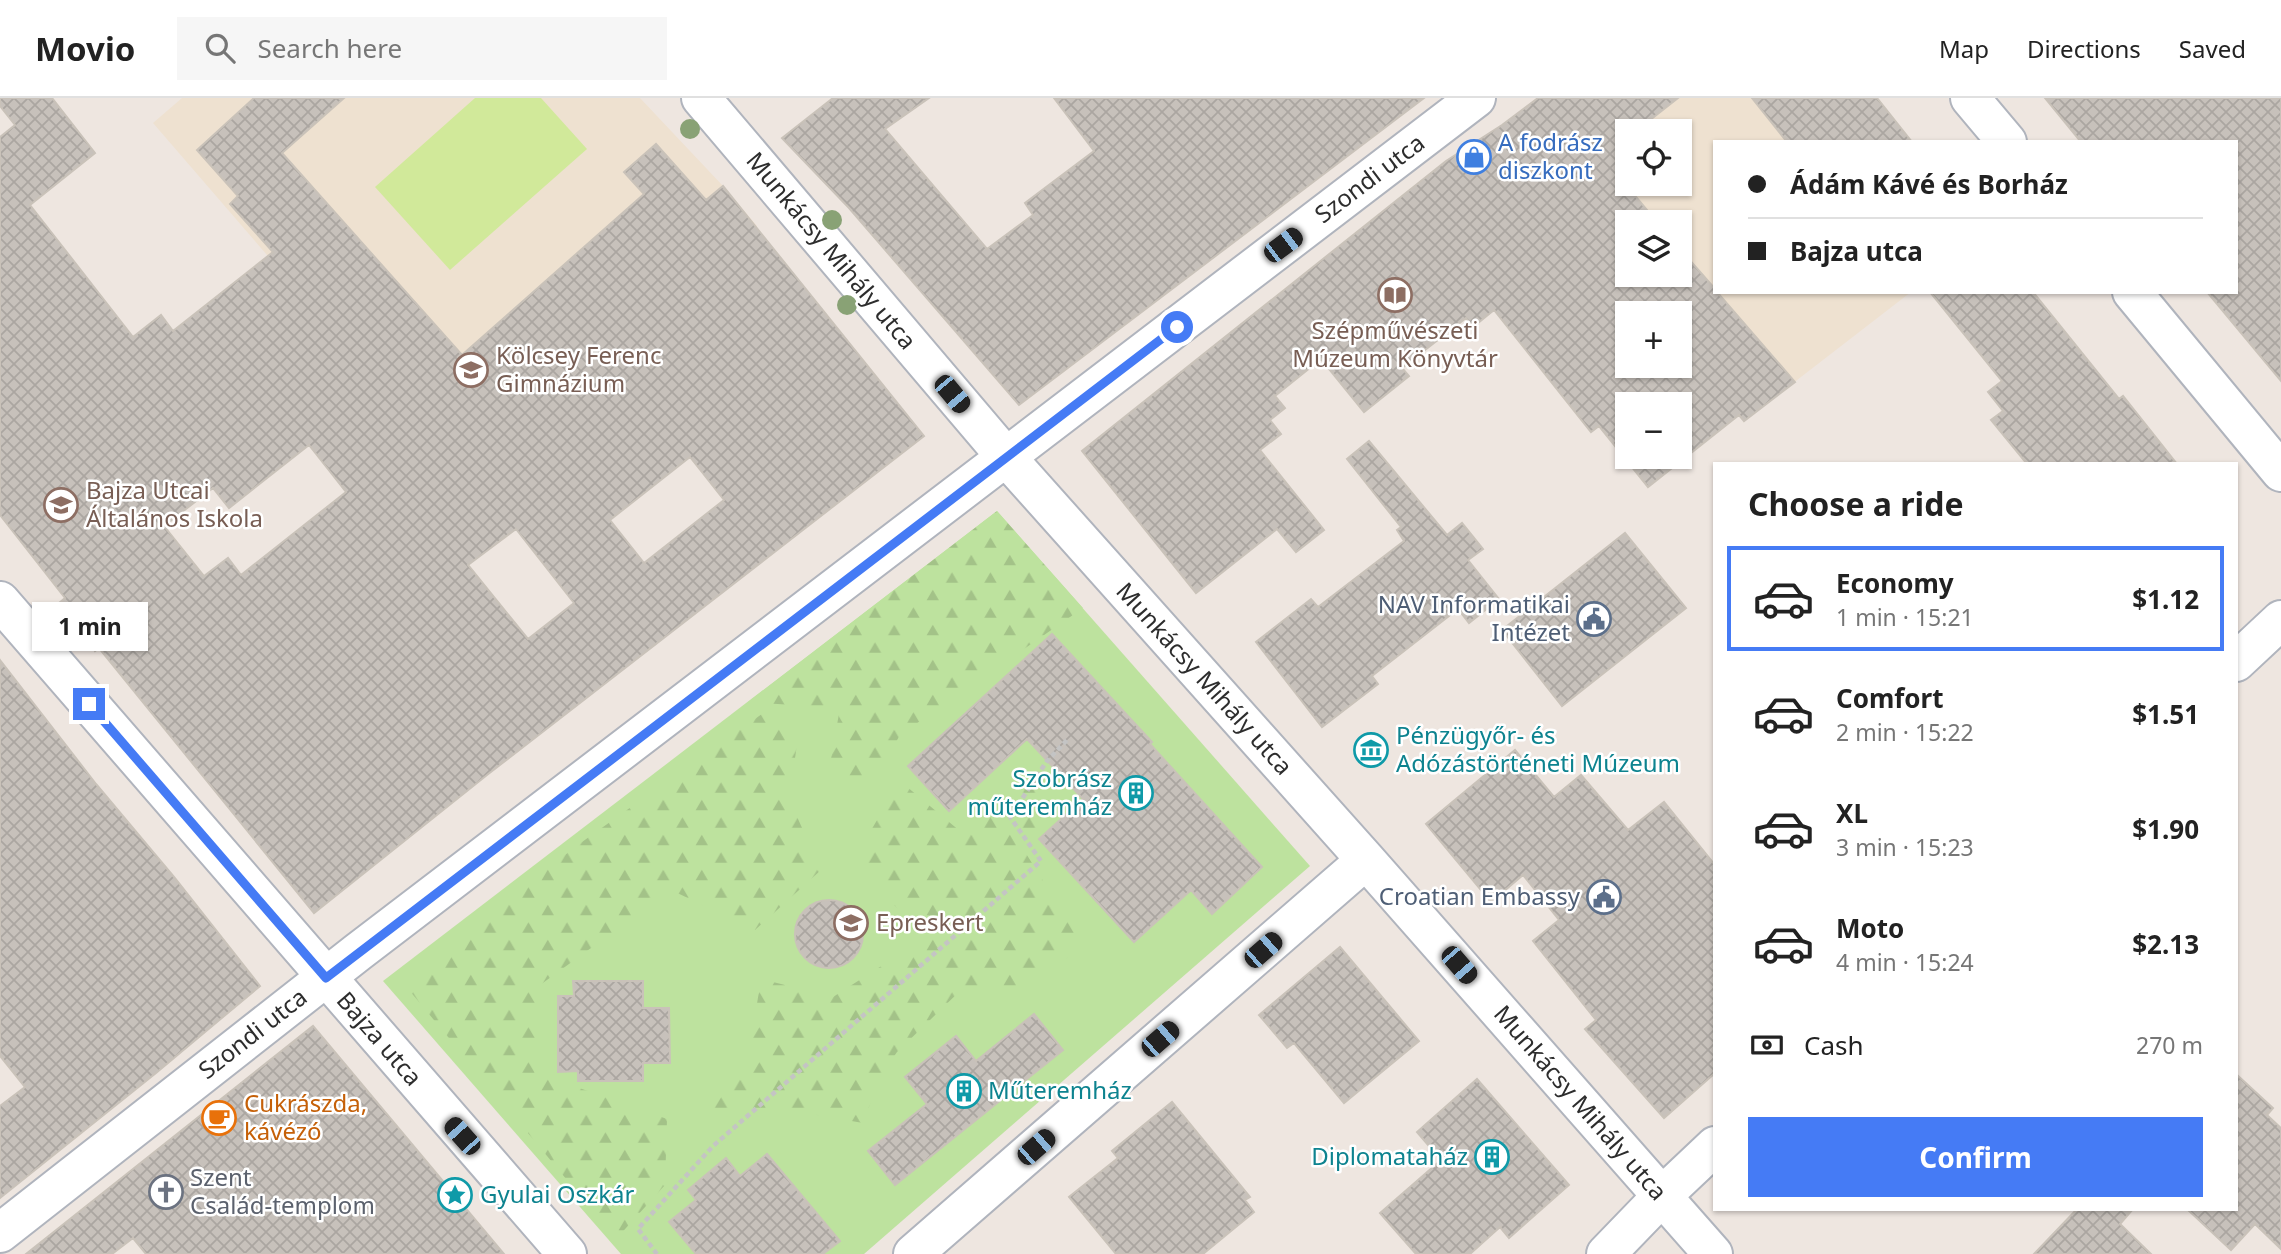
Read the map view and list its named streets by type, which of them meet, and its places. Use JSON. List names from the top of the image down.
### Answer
{
  "streets": {
    "street": ["Szondi utca", "Munkácsy Mihály utca", "Bajza utca"]
  },
  "crossings": [
    ["Szondi utca", "Munkácsy Mihály utca"],
    ["Szondi utca", "Bajza utca"]
  ],
  "places": {
    "shop": ["A fodrász diszkont"],
    "library": ["Szépművészeti Múzeum Könyvtár"],
    "school or university": ["Kölcsey Ferenc Gimnázium", "Bajza Utcai Általános Iskola", "Epreskert"],
    "public building": ["NAV Informatikai Intézet", "Croatian Embassy"],
    "museum": ["Pénzügyőr- és Adózástörténeti Múzeum"],
    "building": ["Szobrász műteremház", "Műteremház", "Diplomataház"],
    "cafe": ["Cukrászda, kávézó"],
    "church": ["Szent Család-templom"],
    "place": ["Gyulai Oszkár"]
  },
  "page": {
    "header": "Movio",
    "search": "Search here",
    "nav": ["Map", "Directions", "Saved"],
    "map_buttons": ["+", "−"],
    "banner": ["Ádám Kávé és Borház", "Bajza utca"],
    "heading": "Choose a ride",
    "list": [
      {
        "name": "Economy",
        "note": "1 min · 15:21",
        "value": "$1.12"
      },
      {
        "name": "Comfort",
        "note": "2 min · 15:22",
        "value": "$1.51"
      },
      {
        "name": "XL",
        "note": "3 min · 15:23",
        "value": "$1.90"
      },
      {
        "name": "Moto",
        "note": "4 min · 15:24",
        "value": "$2.13"
      }
    ],
    "bubble": "1 min",
    "pay": ["Cash", "270 m"],
    "buttons": "Confirm"
  }
}
